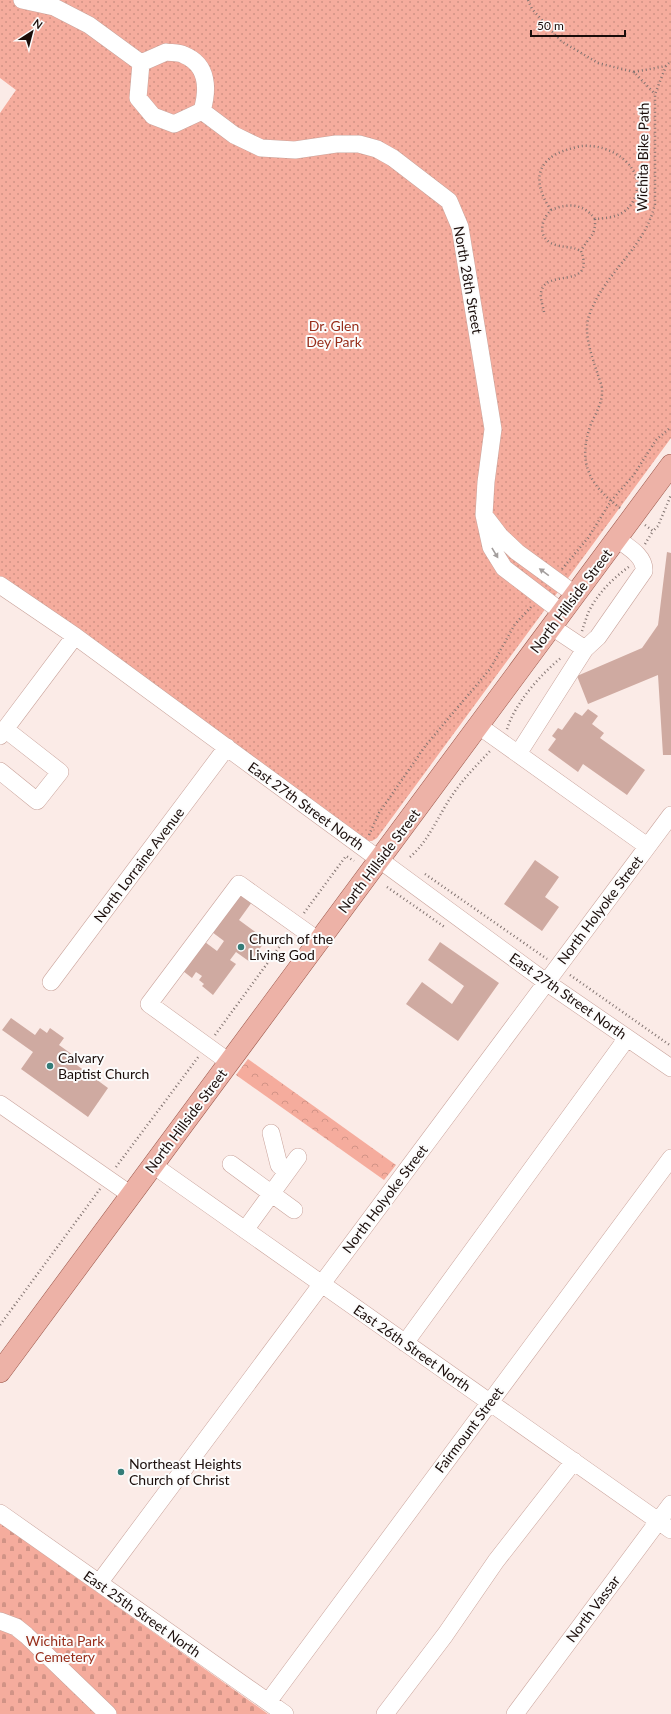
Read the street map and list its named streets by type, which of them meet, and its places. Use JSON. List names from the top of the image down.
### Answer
{
  "streets": {
    "main road": ["North Hillside Street"],
    "street": [
      "North 28th Street",
      "East 27th Street North",
      "North Lorraine Avenue",
      "North Holyoke Street",
      "East 26th Street North",
      "Fairmount Street",
      "North Vassar",
      "East 25th Street North"
    ],
    "path": ["Wichita Bike Path"]
  },
  "crossings": [
    ["North 28th Street", "North Hillside Street"],
    ["North Hillside Street", "East 27th Street North"],
    ["North Hillside Street", "East 26th Street North"],
    ["East 27th Street North", "North Lorraine Avenue"],
    ["East 27th Street North", "North Holyoke Street"],
    ["North Holyoke Street", "East 26th Street North"],
    ["North Holyoke Street", "East 25th Street North"],
    ["East 26th Street North", "Fairmount Street"],
    ["East 26th Street North", "North Vassar"],
    ["Fairmount Street", "East 25th Street North"]
  ],
  "parks": ["Dr. Glen Dey Park", "Wichita Park Cemetery"],
  "places": ["Church of the Living God", "Calvary Baptist Church", "Northeast Heights Church of Christ"],
  "scale_bar": "50 m",
  "north": "top right"
}
